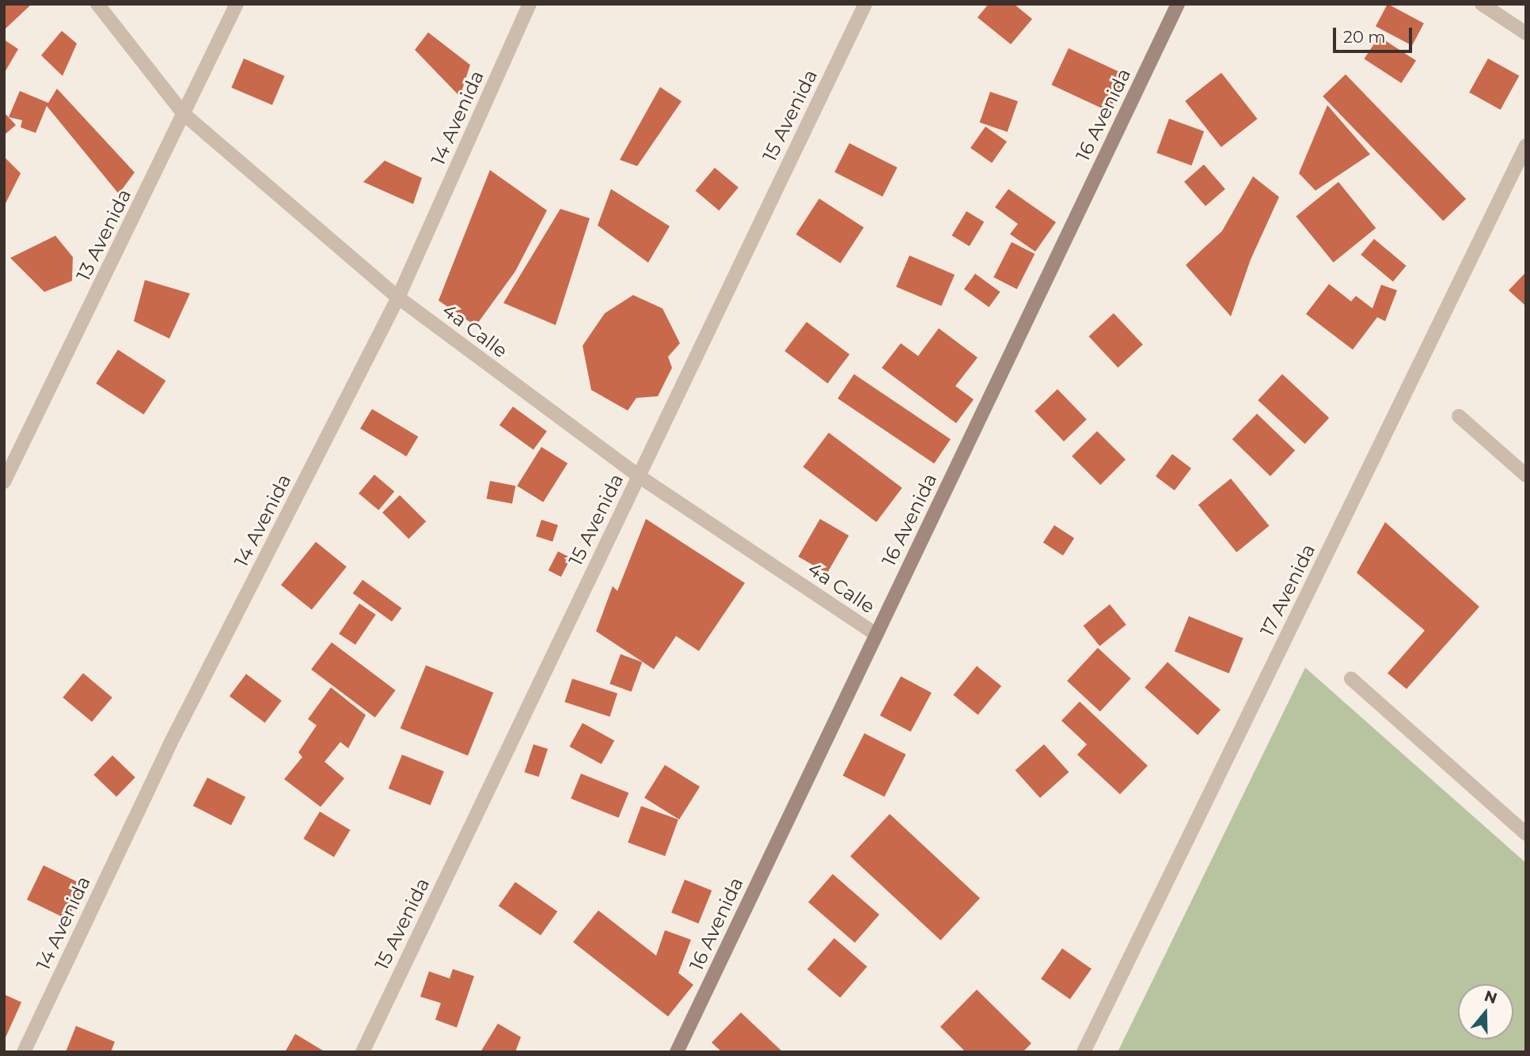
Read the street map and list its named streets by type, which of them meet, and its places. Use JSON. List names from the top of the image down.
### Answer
{
  "streets": {
    "main road": ["16 Avenida"],
    "street": [
      "15 Avenida",
      "14 Avenida",
      "13 Avenida",
      "4a Calle",
      "17 Avenida"
    ]
  },
  "crossings": [
    ["16 Avenida", "4a Calle"],
    ["15 Avenida", "4a Calle"],
    ["14 Avenida", "4a Calle"],
    ["13 Avenida", "4a Calle"]
  ],
  "scale_bar": "20 m",
  "north": "top"
}
